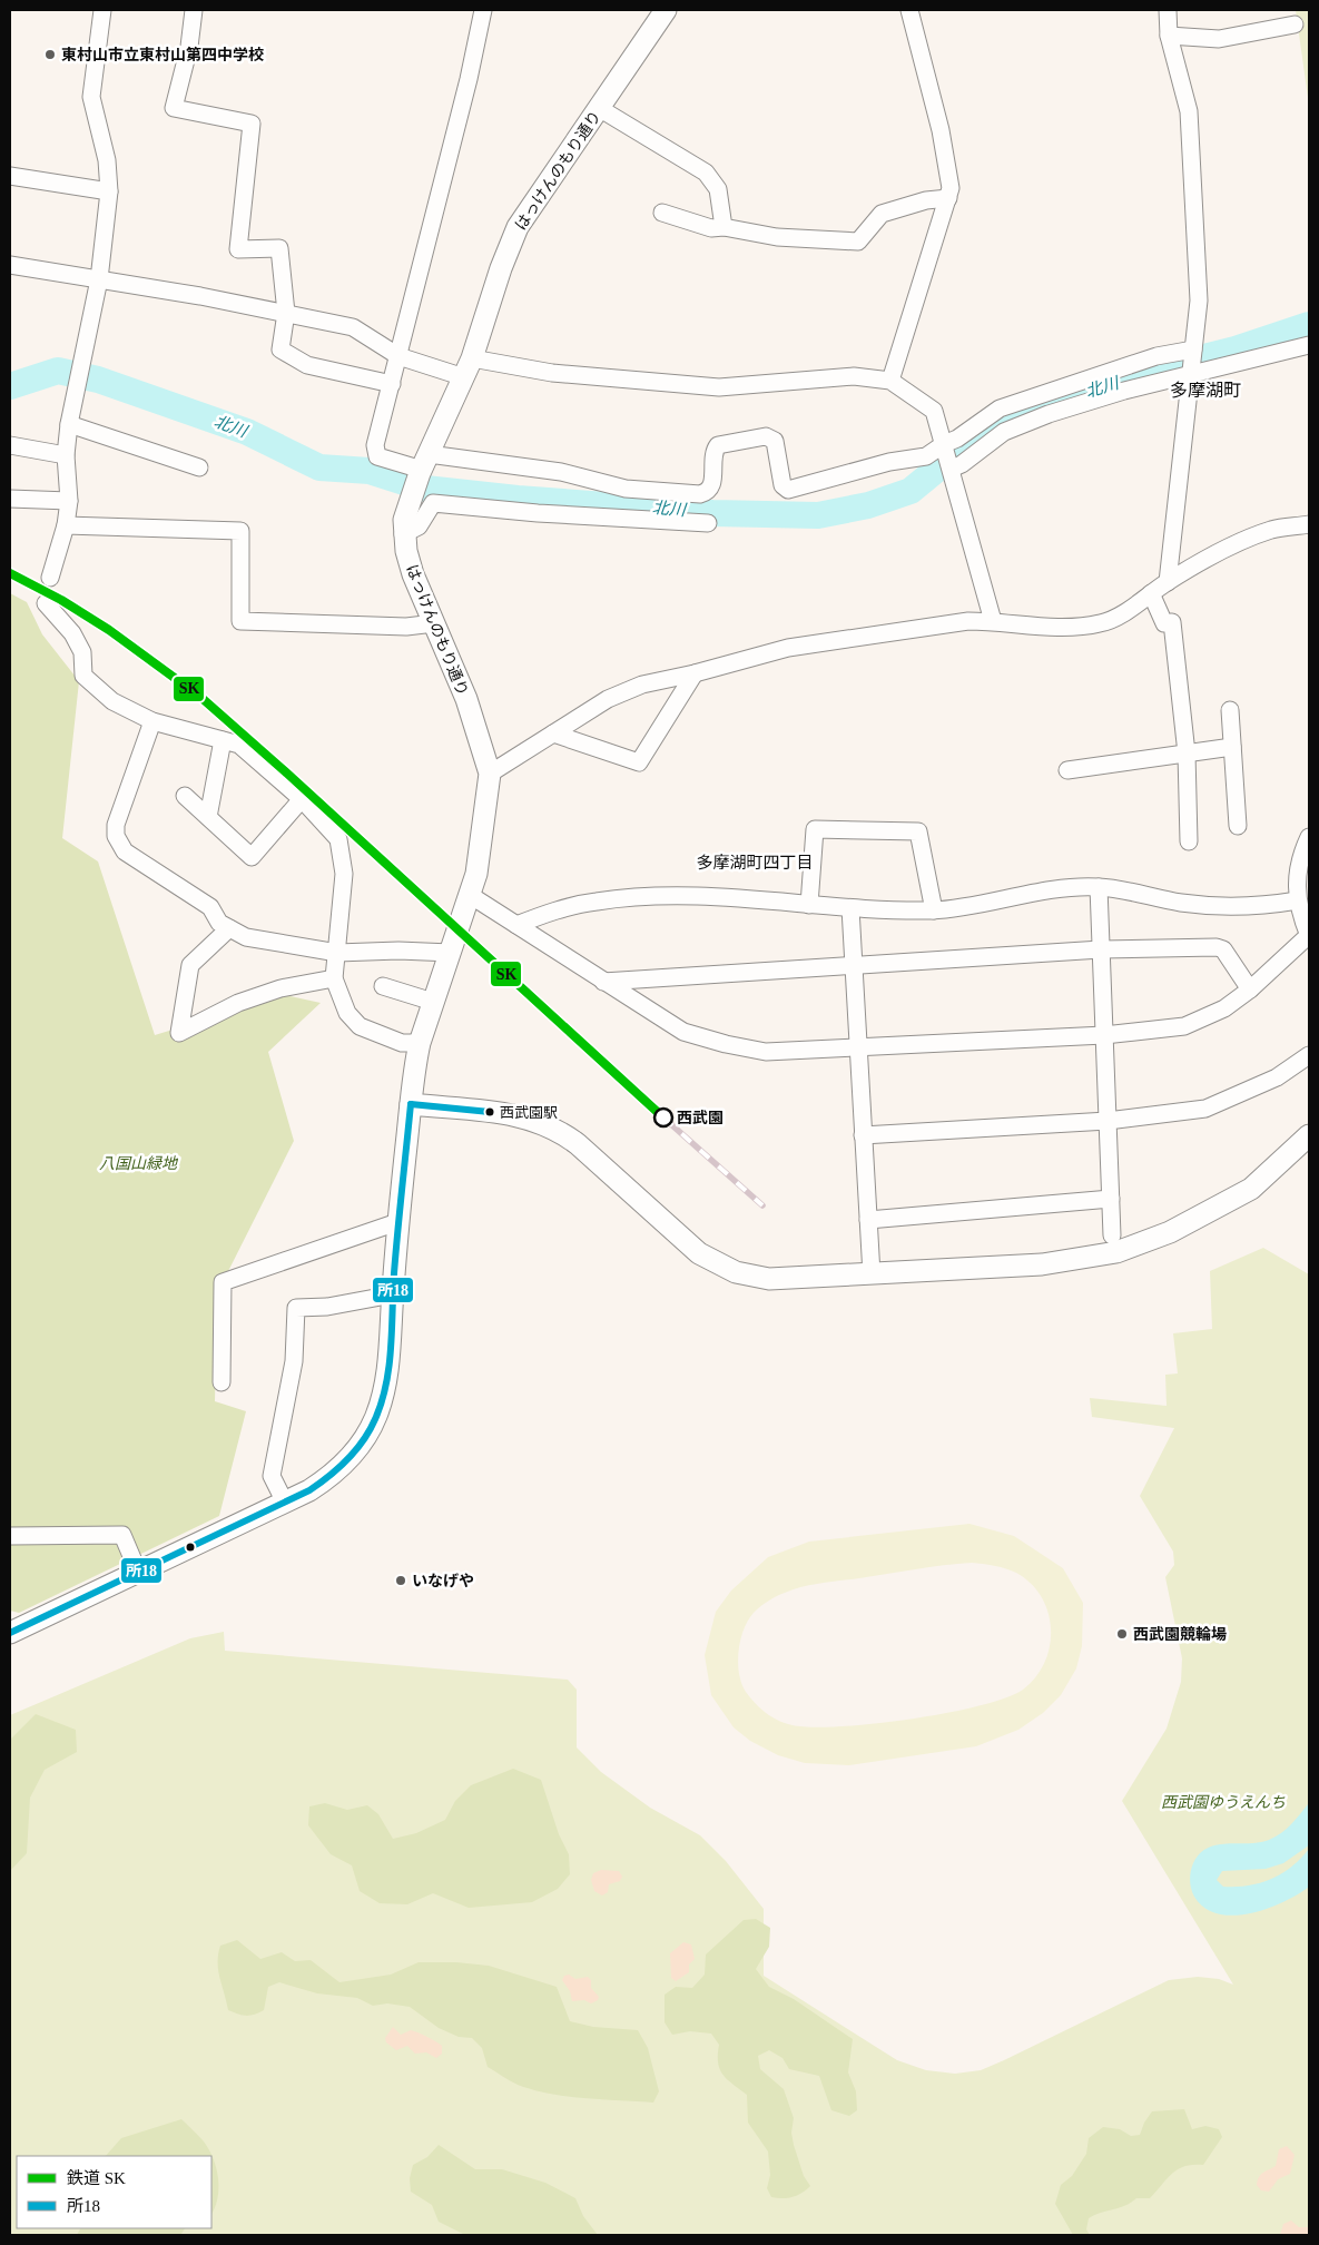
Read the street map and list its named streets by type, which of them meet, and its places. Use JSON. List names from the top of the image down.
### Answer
{
  "streets": {
    "street": ["はっけんのもり通り"]
  },
  "districts": ["多摩湖町", "多摩湖町四丁目"],
  "water": ["北川"],
  "parks": ["八国山緑地", "西武園ゆうえんち"],
  "places": [
    "東村山市立東村山第四中学校",
    "西武園駅",
    "西武園",
    "いなげや",
    "西武園競輪場"
  ],
  "lines": ["rail line SK", "transit line 所18"],
  "legend": ["鉄道 SK", "所18"]
}
